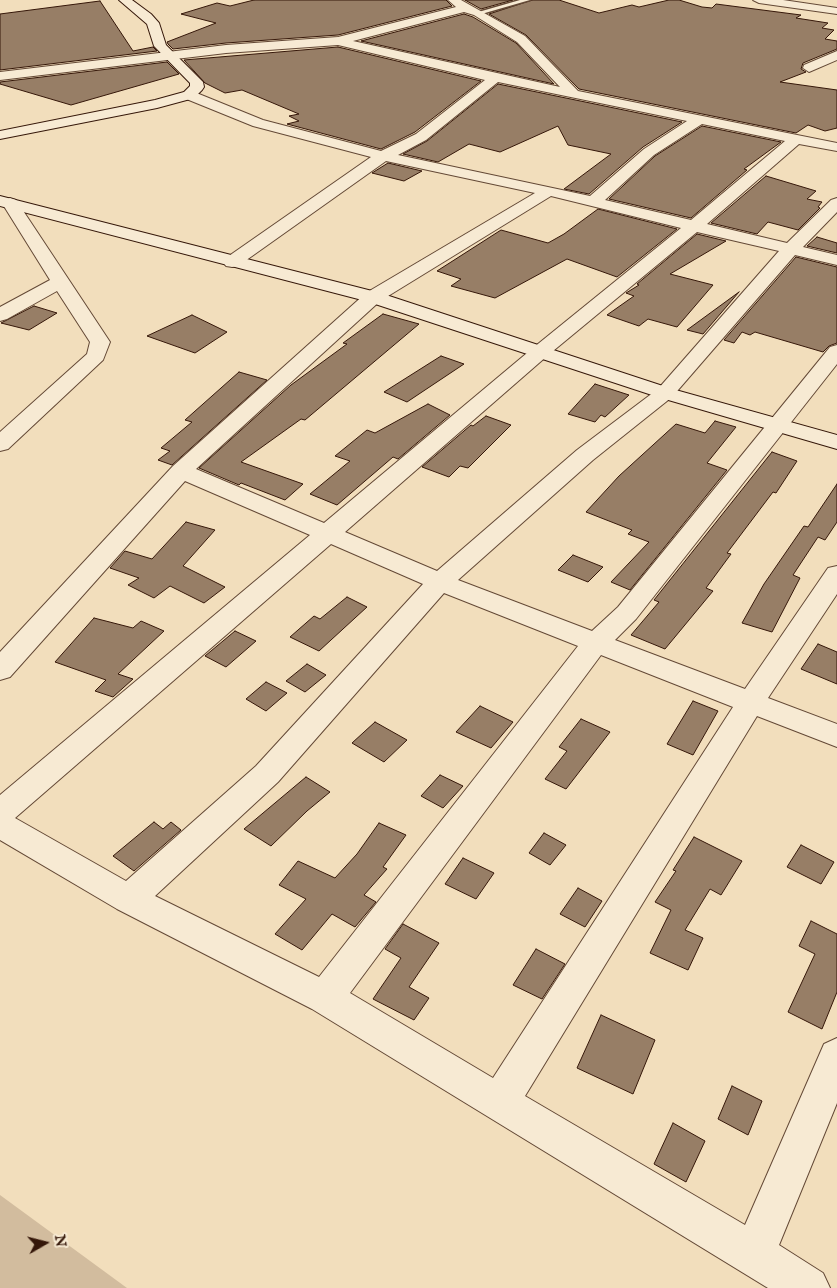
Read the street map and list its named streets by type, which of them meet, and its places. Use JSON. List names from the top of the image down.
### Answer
{
  "north": "right"
}
